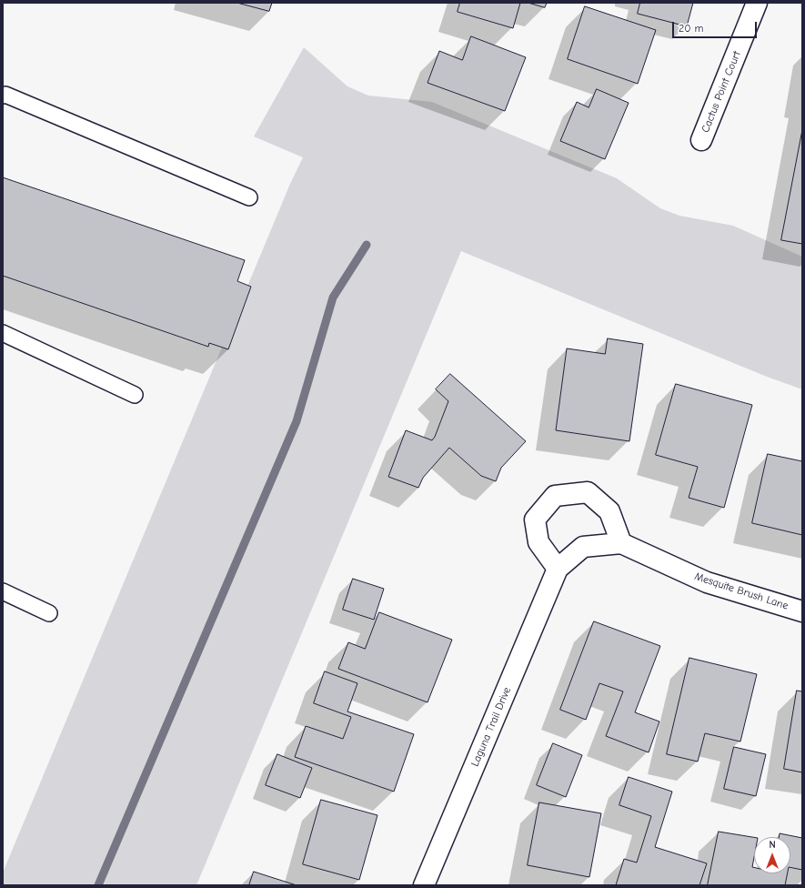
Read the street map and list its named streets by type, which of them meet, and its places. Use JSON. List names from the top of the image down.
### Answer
{
  "streets": {
    "street": ["Cactus Point Court", "Mesquite Brush Lane", "Laguna Trail Drive"]
  },
  "crossings": [
    ["Mesquite Brush Lane", "Laguna Trail Drive"]
  ],
  "scale_bar": "20 m",
  "north": "top"
}
